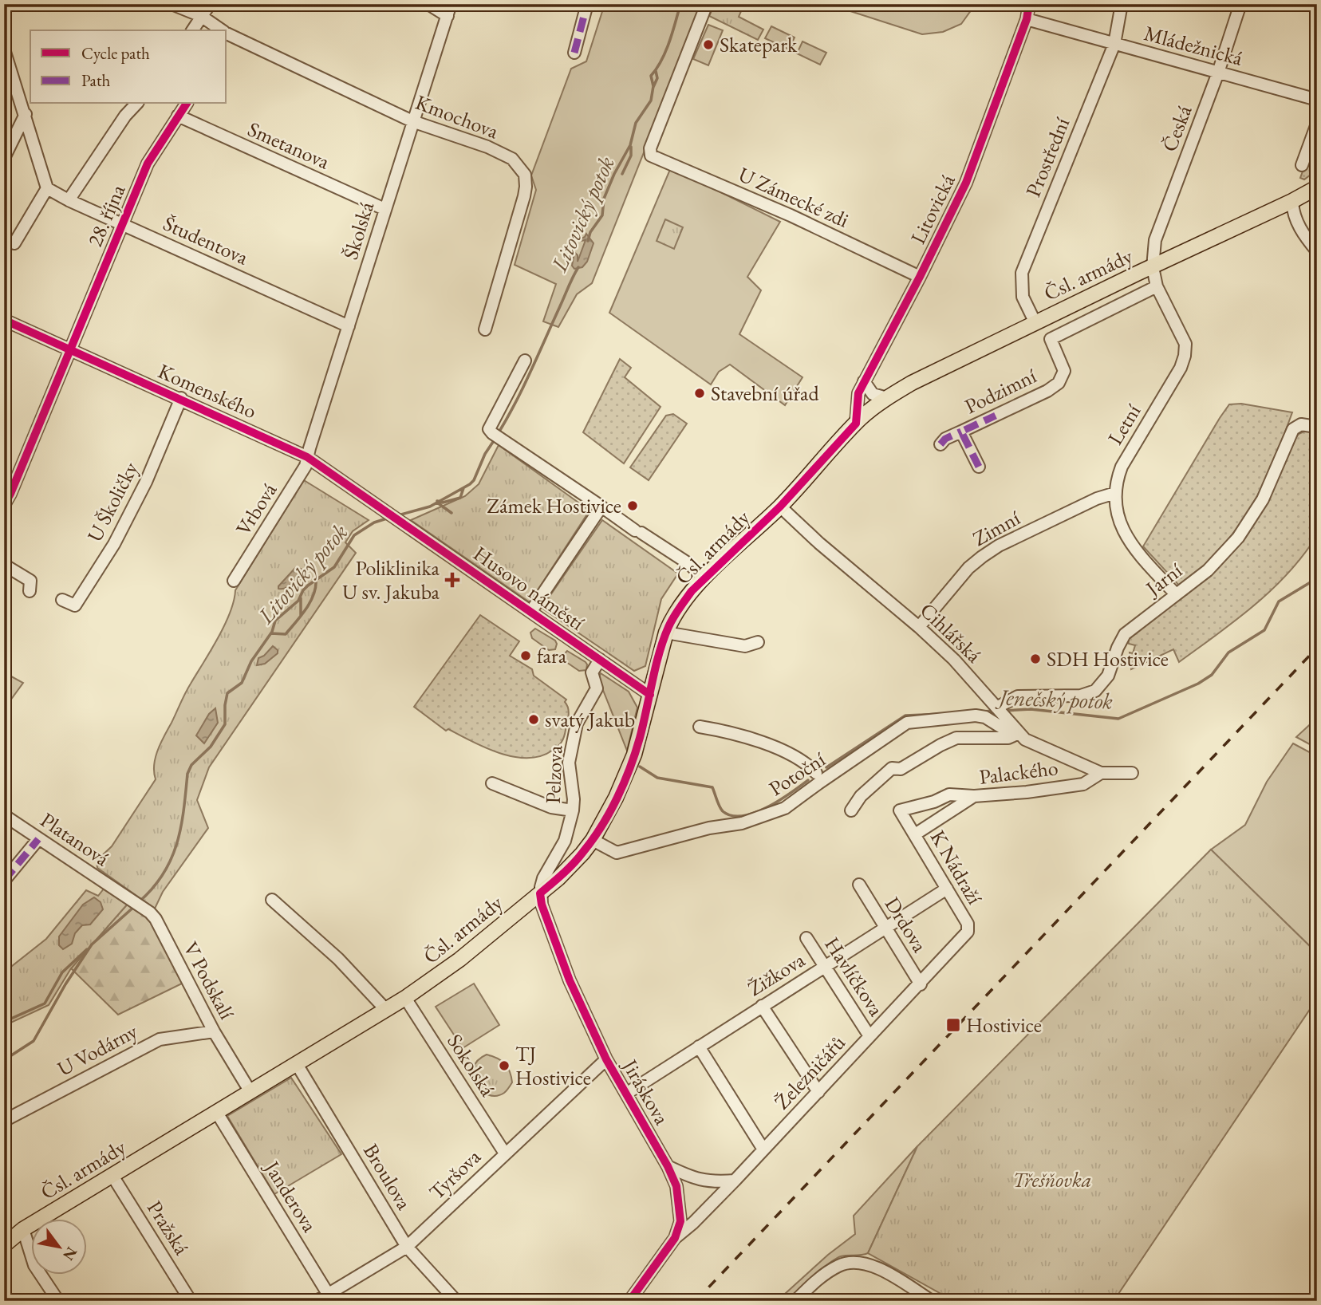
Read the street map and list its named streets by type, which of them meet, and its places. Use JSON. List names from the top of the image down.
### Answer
{
  "streets": {
    "main road": ["Čsl. armády"],
    "street": [
      "Mládežnická",
      "Kmochova",
      "Česká",
      "Smetanova",
      "Prostřední",
      "U Zámecké zdi",
      "Litovická",
      "28. října",
      "Školská",
      "Študentova",
      "Komenského",
      "Podzimní",
      "Letní",
      "U Školičky",
      "Vrbová",
      "Zimní",
      "Jarní",
      "Husovo náměstí",
      "Cihlářská",
      "Palackého",
      "Potoční",
      "Pelzova",
      "Platanová",
      "K Nádraží",
      "Drdova",
      "Žižkova",
      "Havlíčkova",
      "V Podskalí",
      "U Vodárny",
      "Sokolská",
      "Železničářů",
      "Jiráskova",
      "Tyršova",
      "Broulova",
      "Janderova",
      "Pražská"
    ]
  },
  "crossings": [
    ["Mládežnická", "Česká"],
    ["Mládežnická", "Prostřední"],
    ["Mládežnická", "Litovická"],
    ["Kmochova", "Školská"],
    ["Česká", "Čsl. armády"],
    ["Česká", "Letní"],
    ["Smetanova", "28. října"],
    ["Smetanova", "Školská"],
    ["Prostřední", "Čsl. armády"],
    ["U Zámecké zdi", "Litovická"],
    ["Litovická", "Čsl. armády"],
    ["28. října", "Študentova"],
    ["28. října", "Komenského"],
    ["Školská", "Študentova"],
    ["Školská", "Komenského"],
    ["Školská", "Vrbová"],
    ["Čsl. armády", "Letní"],
    ["Čsl. armády", "Husovo náměstí"],
    ["Čsl. armády", "Cihlářská"],
    ["Čsl. armády", "Potoční"],
    ["Čsl. armády", "Pelzova"],
    ["Čsl. armády", "V Podskalí"],
    ["Čsl. armády", "Sokolská"],
    ["Čsl. armády", "Jiráskova"],
    ["Čsl. armády", "Broulova"],
    ["Čsl. armády", "Janderova"],
    ["Čsl. armády", "Pražská"],
    ["Komenského", "U Školičky"],
    ["Komenského", "Vrbová"],
    ["Komenského", "Husovo náměstí"],
    ["Podzimní", "Letní"],
    ["Letní", "Zimní"],
    ["Letní", "Jarní"],
    ["Zimní", "Cihlářská"],
    ["Jarní", "Cihlářská"],
    ["Husovo náměstí", "Pelzova"],
    ["Cihlářská", "Palackého"],
    ["Cihlářská", "Potoční"],
    ["Palackého", "K Nádraží"],
    ["Pelzova", "Jiráskova"],
    ["Platanová", "V Podskalí"],
    ["K Nádraží", "Žižkova"],
    ["K Nádraží", "Železničářů"],
    ["Drdova", "Žižkova"],
    ["Drdova", "Železničářů"],
    ["Žižkova", "Havlíčkova"],
    ["Žižkova", "Jiráskova"],
    ["Havlíčkova", "Železničářů"],
    ["V Podskalí", "U Vodárny"],
    ["Sokolská", "Tyršova"],
    ["Železničářů", "Jiráskova"],
    ["Jiráskova", "Tyršova"],
    ["Tyršova", "Broulova"],
    ["Tyršova", "Janderova"]
  ],
  "water": ["Litovický potok", "Jenečský potok"],
  "parks": ["Třešňovka"],
  "places": {
    "other": [
      "Skatepark",
      "Stavební úřad",
      "Zámek Hostivice",
      "fara",
      "SDH Hostivice",
      "svatý Jakub",
      "TJ Hostivice"
    ],
    "health": ["Poliklinika U sv. Jakuba"],
    "transit": ["Hostivice"]
  },
  "legend": ["Cycle path", "Path"],
  "north": "bottom right"
}
